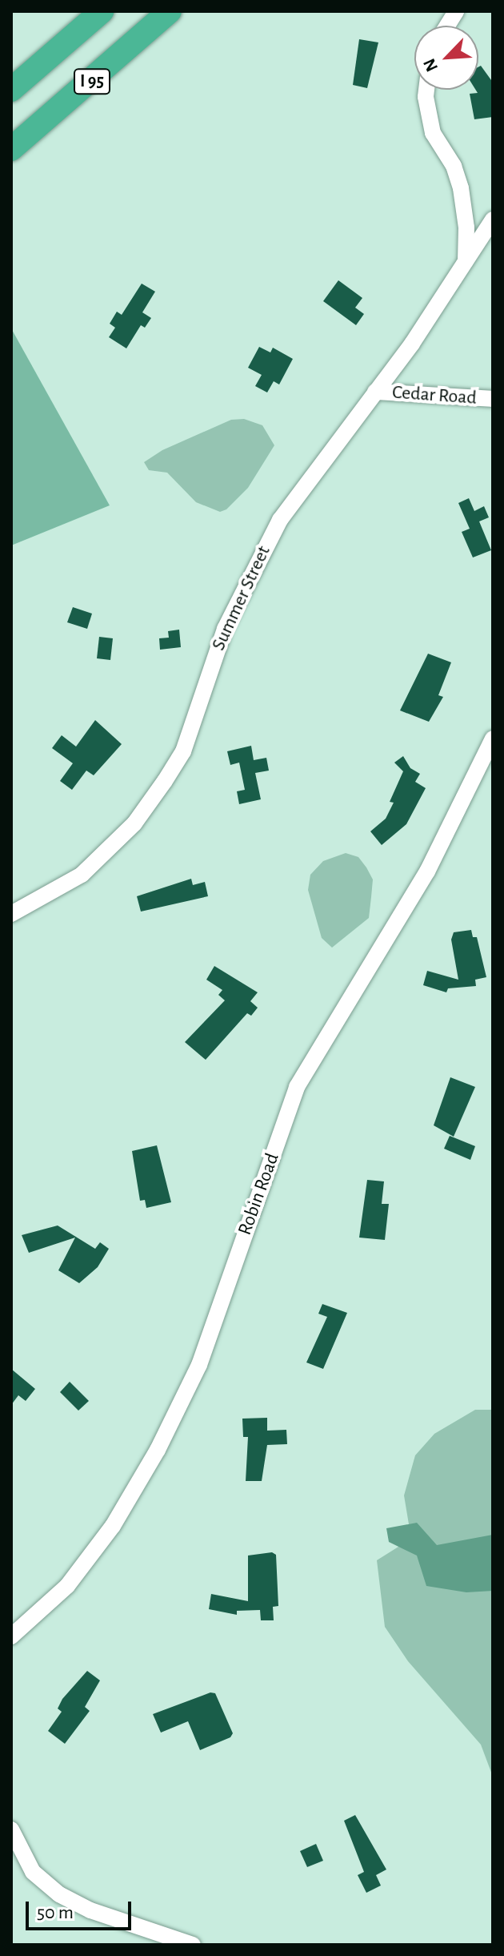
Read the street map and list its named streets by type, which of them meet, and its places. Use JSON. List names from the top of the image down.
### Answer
{
  "streets": {
    "highway": ["I 95"],
    "street": ["Cedar Road", "Summer Street", "Robin Road"]
  },
  "crossings": [
    ["Cedar Road", "Summer Street"]
  ],
  "scale_bar": "50 m",
  "north": "bottom left"
}
